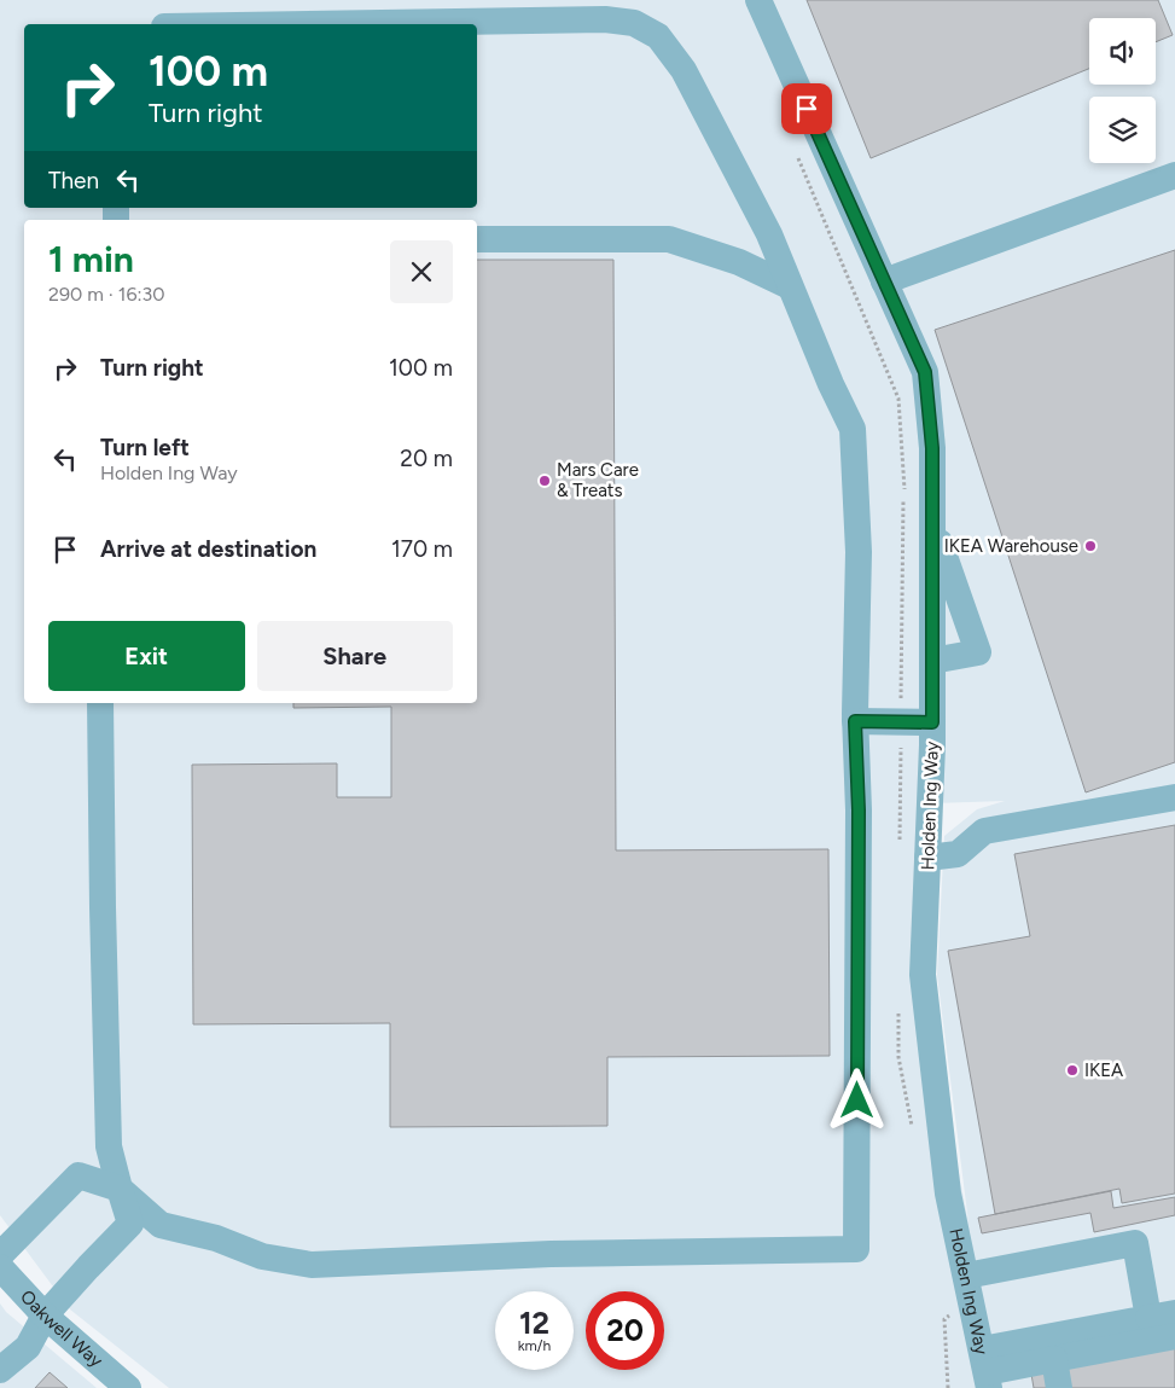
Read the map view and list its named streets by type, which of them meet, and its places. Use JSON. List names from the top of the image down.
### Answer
{
  "streets": {
    "street": ["Holden Ing Way", "Oakwell Way"]
  },
  "places": ["Mars Care & Treats", "IKEA Warehouse", "IKEA"],
  "page": {
    "turn": ["100 m", "Turn right"],
    "then": "Then",
    "heading": ["1 min", "290 m · 16:30"],
    "list": [
      {
        "name": "Turn right",
        "value": "100 m"
      },
      {
        "name": "Turn left",
        "note": "Holden Ing Way",
        "value": "20 m"
      },
      {
        "name": "Arrive at destination",
        "value": "170 m"
      }
    ],
    "buttons": ["Exit", "Share"],
    "speed": "12 km/h",
    "limit": "20"
  }
}
